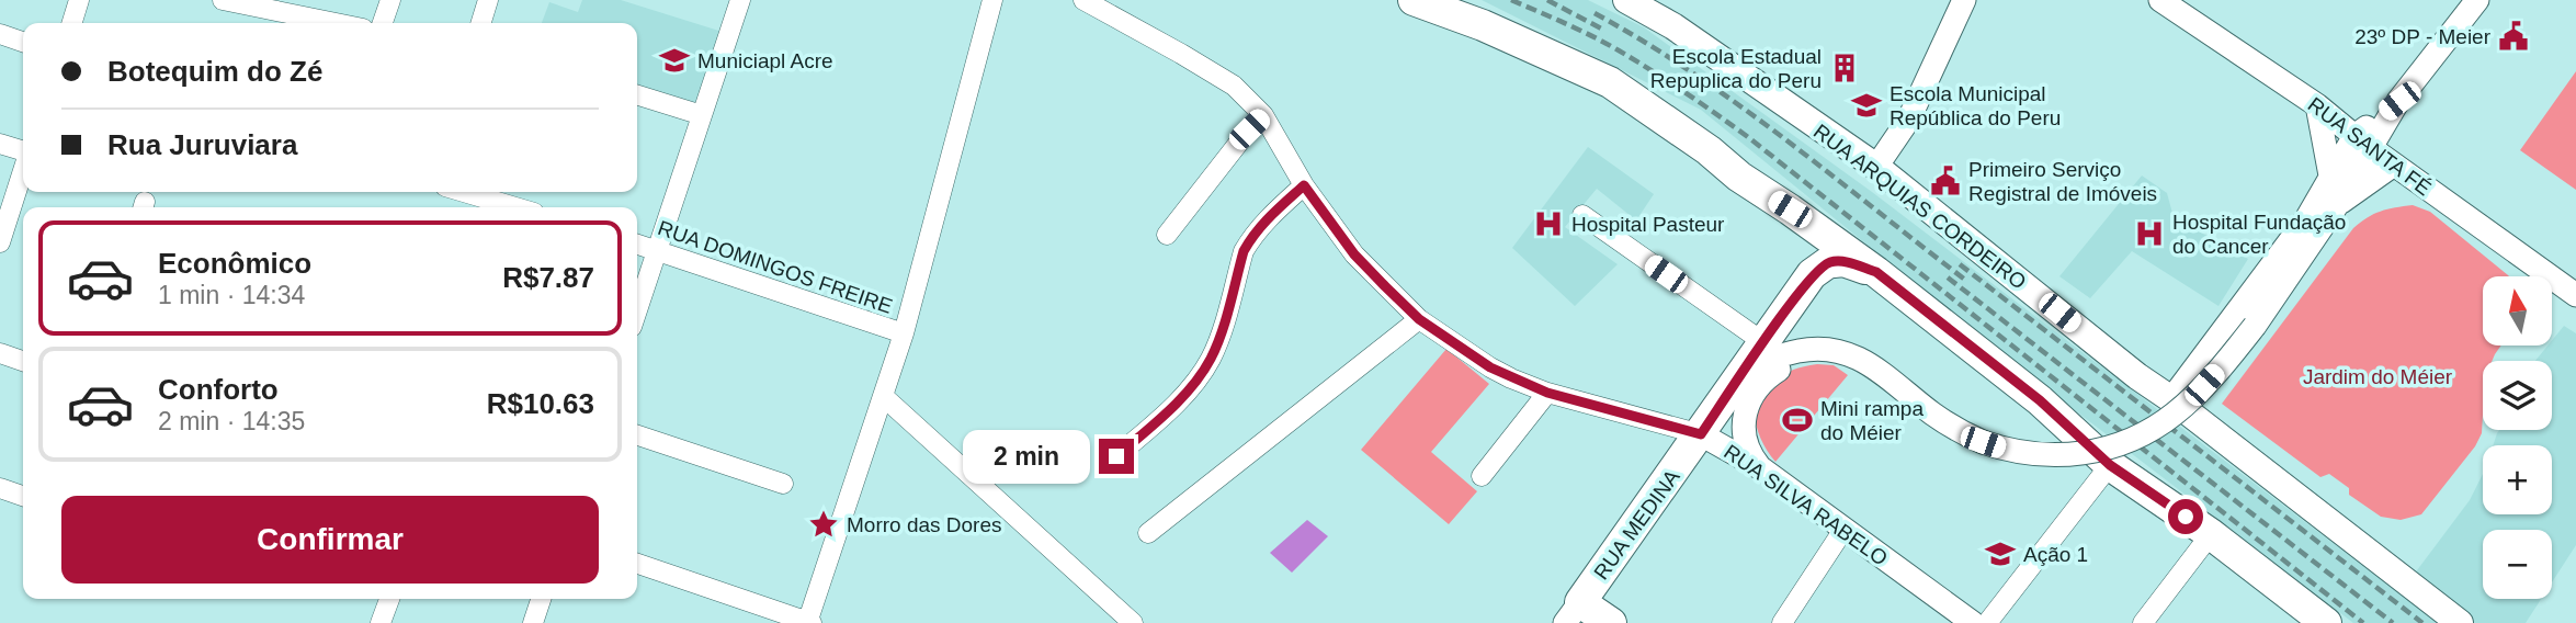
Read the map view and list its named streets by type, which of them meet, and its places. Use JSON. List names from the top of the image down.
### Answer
{
  "streets": {
    "main road": ["RUA ARQUIAS CORDEIRO", "RUA MEDINA"],
    "street": ["RUA SANTA FÉ", "RUA DOMINGOS FREIRE", "RUA SILVA RABELO"]
  },
  "crossings": [
    ["RUA SILVA RABELO", "RUA MEDINA"]
  ],
  "parks": ["Jardim do Méier"],
  "places": {
    "public building": ["23º DP - Meier", "Primeiro Serviço Registral de Imóveis"],
    "school or university": ["Municiapl Acre", "Escola Municipal República do Peru", "Ação 1"],
    "building": ["Escola Estadual Repuplica do Peru"],
    "hospital": ["Hospital Pasteur", "Hospital Fundação do Cancer"],
    "sports": ["Mini rampa do Méier"],
    "place": ["Morro das Dores"]
  },
  "north": "top",
  "page": {
    "banner": ["Botequim do Zé", "Rua Juruviara"],
    "list": [
      {
        "name": "Econômico",
        "note": "1 min · 14:34",
        "value": "R$7.87"
      },
      {
        "name": "Conforto",
        "note": "2 min · 14:35",
        "value": "R$10.63"
      }
    ],
    "map_buttons": ["+", "−"],
    "bubble": "2 min",
    "buttons": "Confirmar"
  }
}
